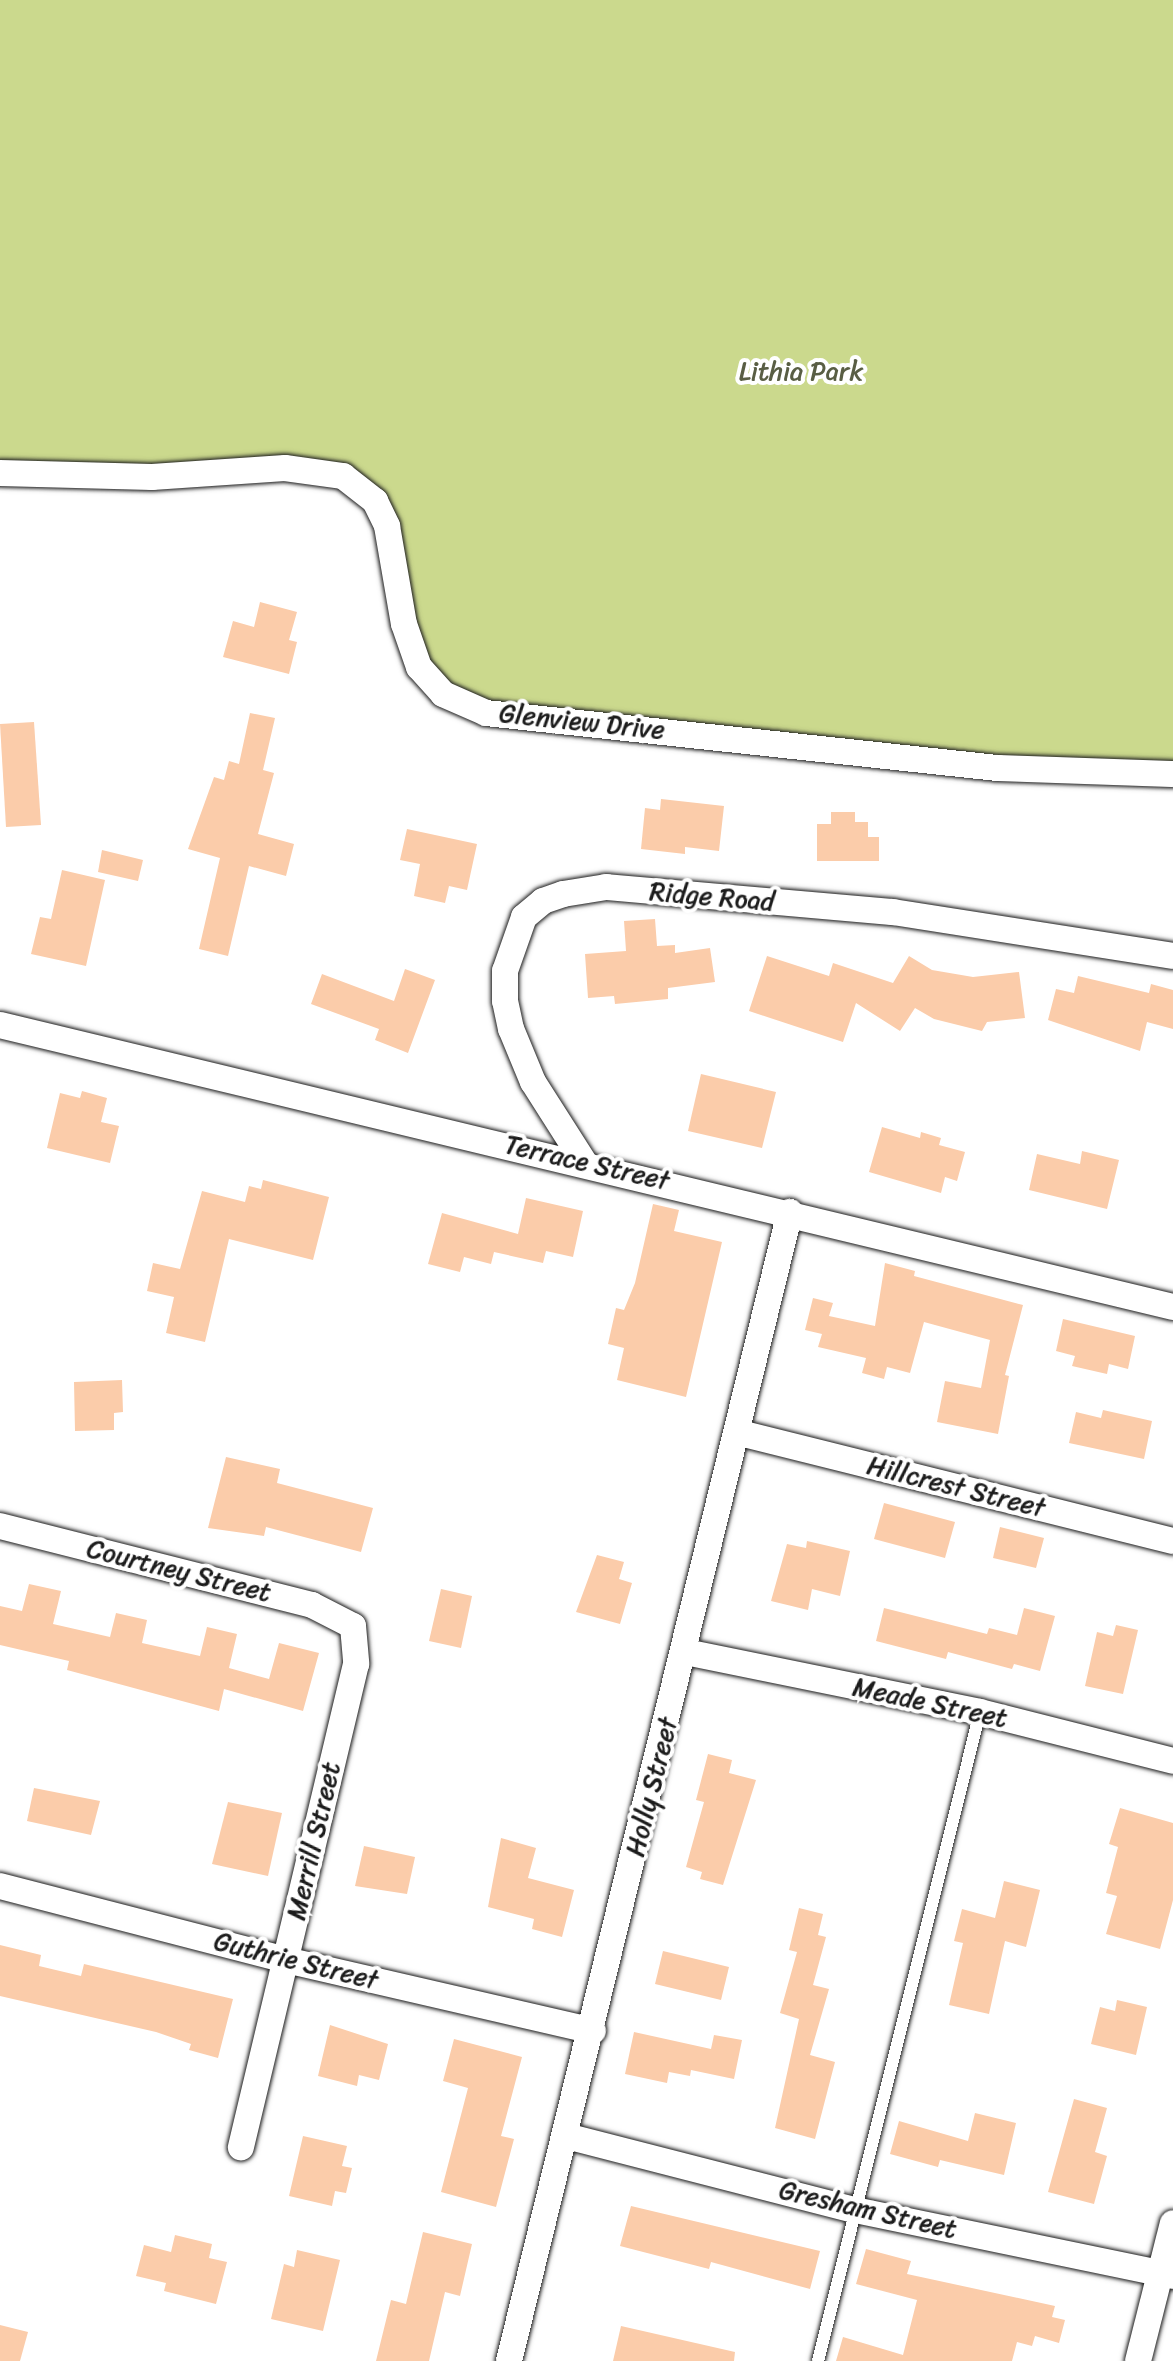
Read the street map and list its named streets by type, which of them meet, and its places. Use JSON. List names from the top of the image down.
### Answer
{
  "streets": {
    "street": [
      "Glenview Drive",
      "Ridge Road",
      "Terrace Street",
      "Hillcrest Street",
      "Courtney Street",
      "Meade Street",
      "Holly Street",
      "Merrill Street",
      "Guthrie Street",
      "Gresham Street"
    ]
  },
  "crossings": [
    ["Ridge Road", "Terrace Street"],
    ["Terrace Street", "Holly Street"],
    ["Hillcrest Street", "Holly Street"],
    ["Courtney Street", "Merrill Street"],
    ["Meade Street", "Holly Street"],
    ["Holly Street", "Guthrie Street"],
    ["Holly Street", "Gresham Street"],
    ["Merrill Street", "Guthrie Street"]
  ],
  "parks": ["Lithia Park"]
}
